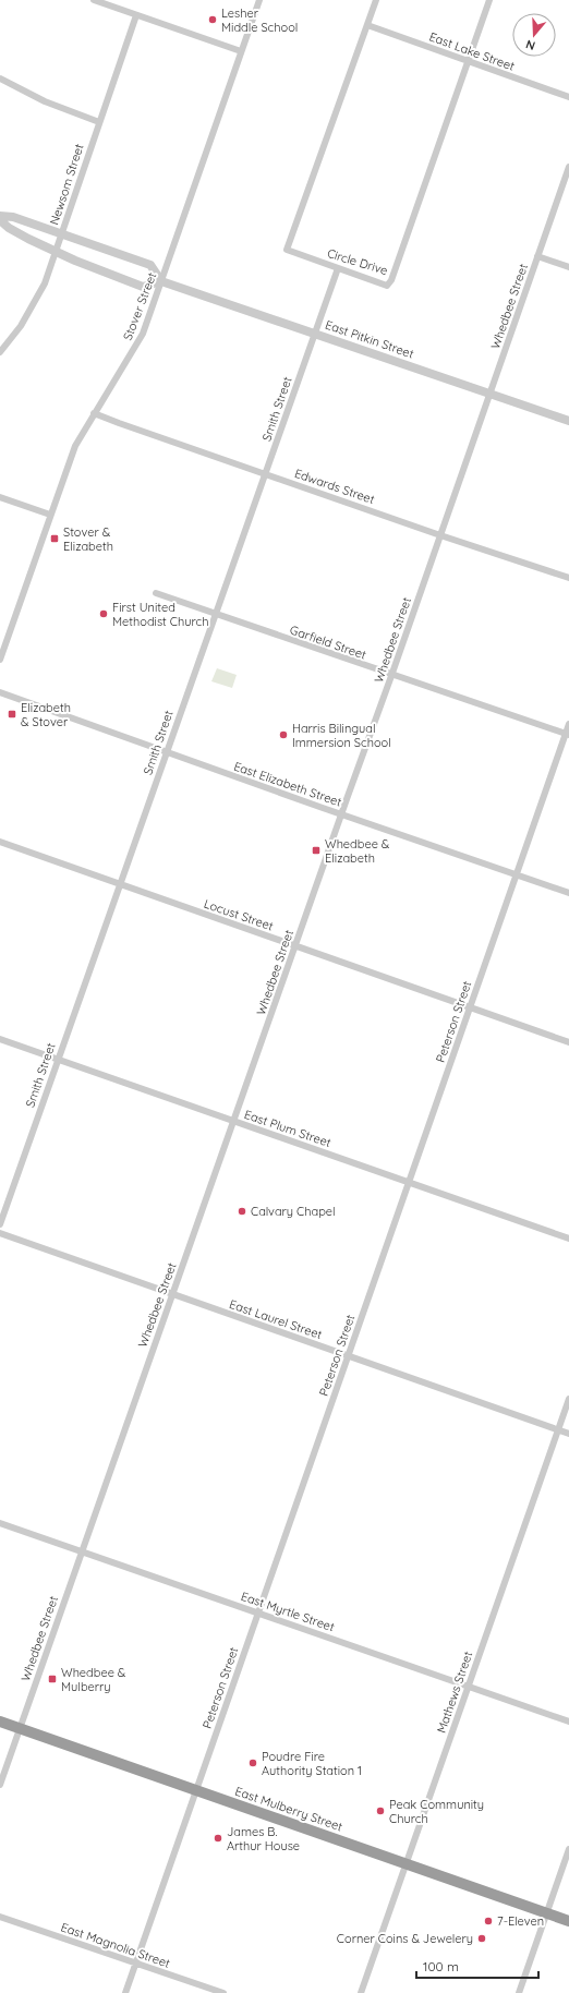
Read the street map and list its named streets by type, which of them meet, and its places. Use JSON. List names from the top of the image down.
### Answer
{
  "streets": {
    "highway": ["East Mulberry Street"],
    "street": [
      "East Lake Street",
      "Newsom Street",
      "Circle Drive",
      "Stover Street",
      "Whedbee Street",
      "East Pitkin Street",
      "Smith Street",
      "Edwards Street",
      "Garfield Street",
      "East Elizabeth Street",
      "Locust Street",
      "Peterson Street",
      "East Plum Street",
      "East Laurel Street",
      "East Myrtle Street",
      "Mathews Street",
      "East Magnolia Street"
    ]
  },
  "crossings": [
    ["East Lake Street", "Circle Drive"],
    ["Circle Drive", "Smith Street"],
    ["Stover Street", "East Pitkin Street"],
    ["Stover Street", "Edwards Street"],
    ["Whedbee Street", "East Pitkin Street"],
    ["Whedbee Street", "Edwards Street"],
    ["Whedbee Street", "Garfield Street"],
    ["Whedbee Street", "East Elizabeth Street"],
    ["Whedbee Street", "Locust Street"],
    ["Whedbee Street", "East Plum Street"],
    ["Whedbee Street", "East Laurel Street"],
    ["Whedbee Street", "East Myrtle Street"],
    ["Whedbee Street", "East Mulberry Street"],
    ["East Pitkin Street", "Smith Street"],
    ["Smith Street", "Edwards Street"],
    ["Smith Street", "Garfield Street"],
    ["Smith Street", "East Elizabeth Street"],
    ["Smith Street", "Locust Street"],
    ["Smith Street", "East Plum Street"],
    ["Garfield Street", "Peterson Street"],
    ["East Elizabeth Street", "Peterson Street"],
    ["Locust Street", "Peterson Street"],
    ["Peterson Street", "East Plum Street"],
    ["Peterson Street", "East Laurel Street"],
    ["Peterson Street", "East Myrtle Street"],
    ["Peterson Street", "East Mulberry Street"],
    ["Peterson Street", "East Magnolia Street"],
    ["East Laurel Street", "Mathews Street"],
    ["East Myrtle Street", "Mathews Street"],
    ["Mathews Street", "East Mulberry Street"]
  ],
  "places": {
    "other": [
      "Lesher Middle School",
      "First United Methodist Church",
      "Harris Bilingual Immersion School",
      "Calvary Chapel",
      "Poudre Fire Authority Station 1",
      "Peak Community Church",
      "James B. Arthur House",
      "7-Eleven",
      "Corner Coins & Jewelery"
    ],
    "transit": [
      "Stover & Elizabeth",
      "Elizabeth & Stover",
      "Whedbee & Elizabeth",
      "Whedbee & Mulberry"
    ]
  },
  "scale_bar": "100 m",
  "north": "bottom"
}
